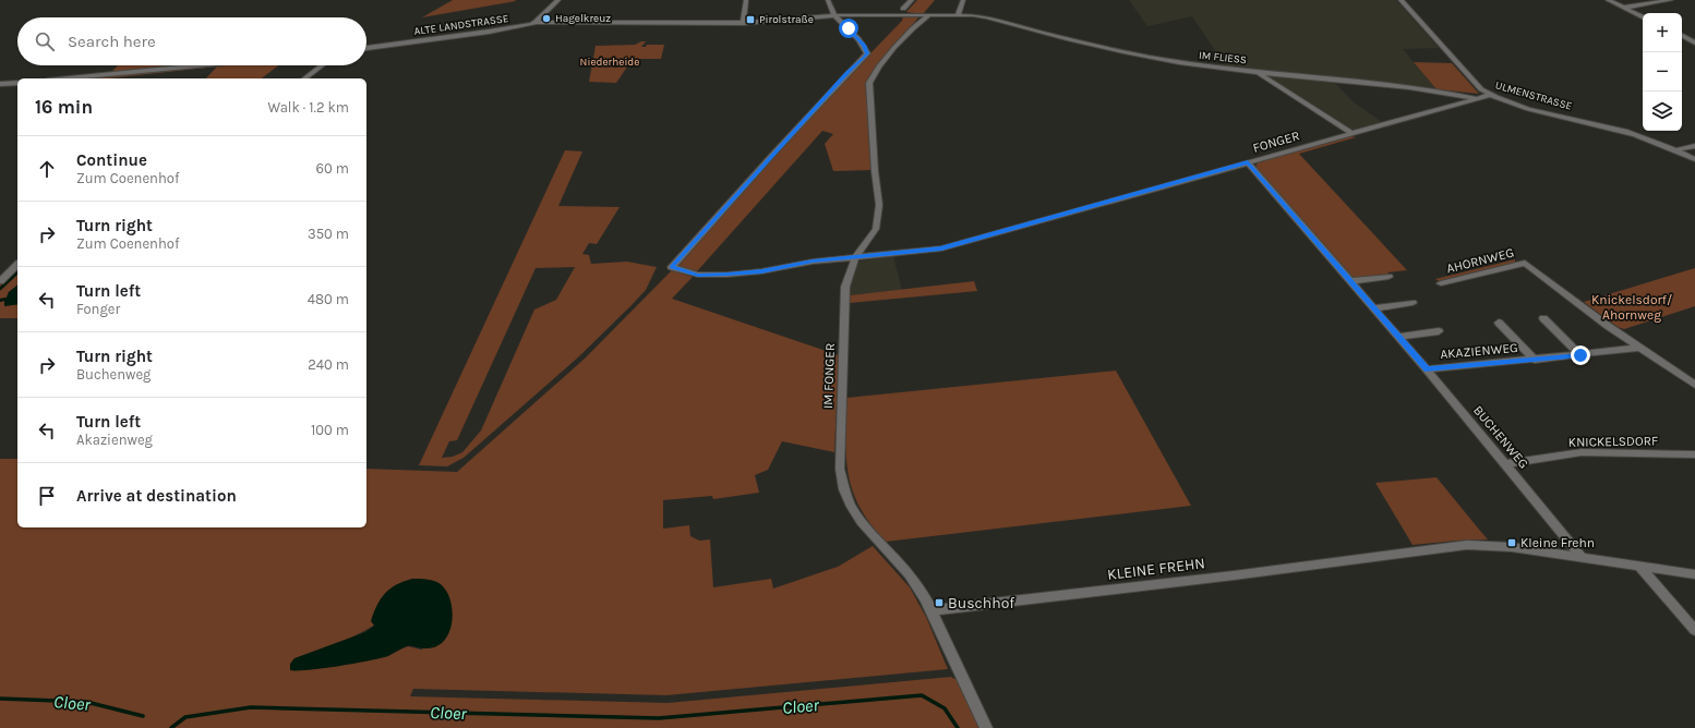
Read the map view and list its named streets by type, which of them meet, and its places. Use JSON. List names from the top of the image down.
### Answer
{
  "streets": {
    "street": [
      "ALTE LANDSTRASSE",
      "IM FLIESS",
      "ULMENSTRASSE",
      "FONGER",
      "AHORNWEG",
      "AKAZIENWEG",
      "IM FONGER",
      "BUCHENWEG",
      "KNICKELSDORF",
      "KLEINE FREHN"
    ]
  },
  "crossings": [
    ["IM FLIESS", "ULMENSTRASSE"],
    ["IM FLIESS", "FONGER"],
    ["FONGER", "IM FONGER"],
    ["FONGER", "BUCHENWEG"],
    ["AHORNWEG", "AKAZIENWEG"],
    ["AKAZIENWEG", "BUCHENWEG"],
    ["IM FONGER", "KLEINE FREHN"],
    ["BUCHENWEG", "KNICKELSDORF"],
    ["BUCHENWEG", "KLEINE FREHN"]
  ],
  "water": ["Cloer"],
  "parks": ["Niederheide", "Knickelsdorf/ Ahornweg"],
  "places": {
    "other": ["Hagelkreuz"],
    "transit": ["Pirolstraße", "Kleine Frehn", "Buschhof"]
  },
  "page": {
    "map_buttons": ["+", "−"],
    "search": "Search here",
    "heading": ["16 min", "Walk · 1.2 km"],
    "list": [
      ["Continue", "Zum Coenenhof", "60 m"],
      ["Turn right", "Zum Coenenhof", "350 m"],
      ["Turn left", "Fonger", "480 m"],
      ["Turn right", "Buchenweg", "240 m"],
      ["Turn left", "Akazienweg", "100 m"],
      "Arrive at destination"
    ]
  }
}
